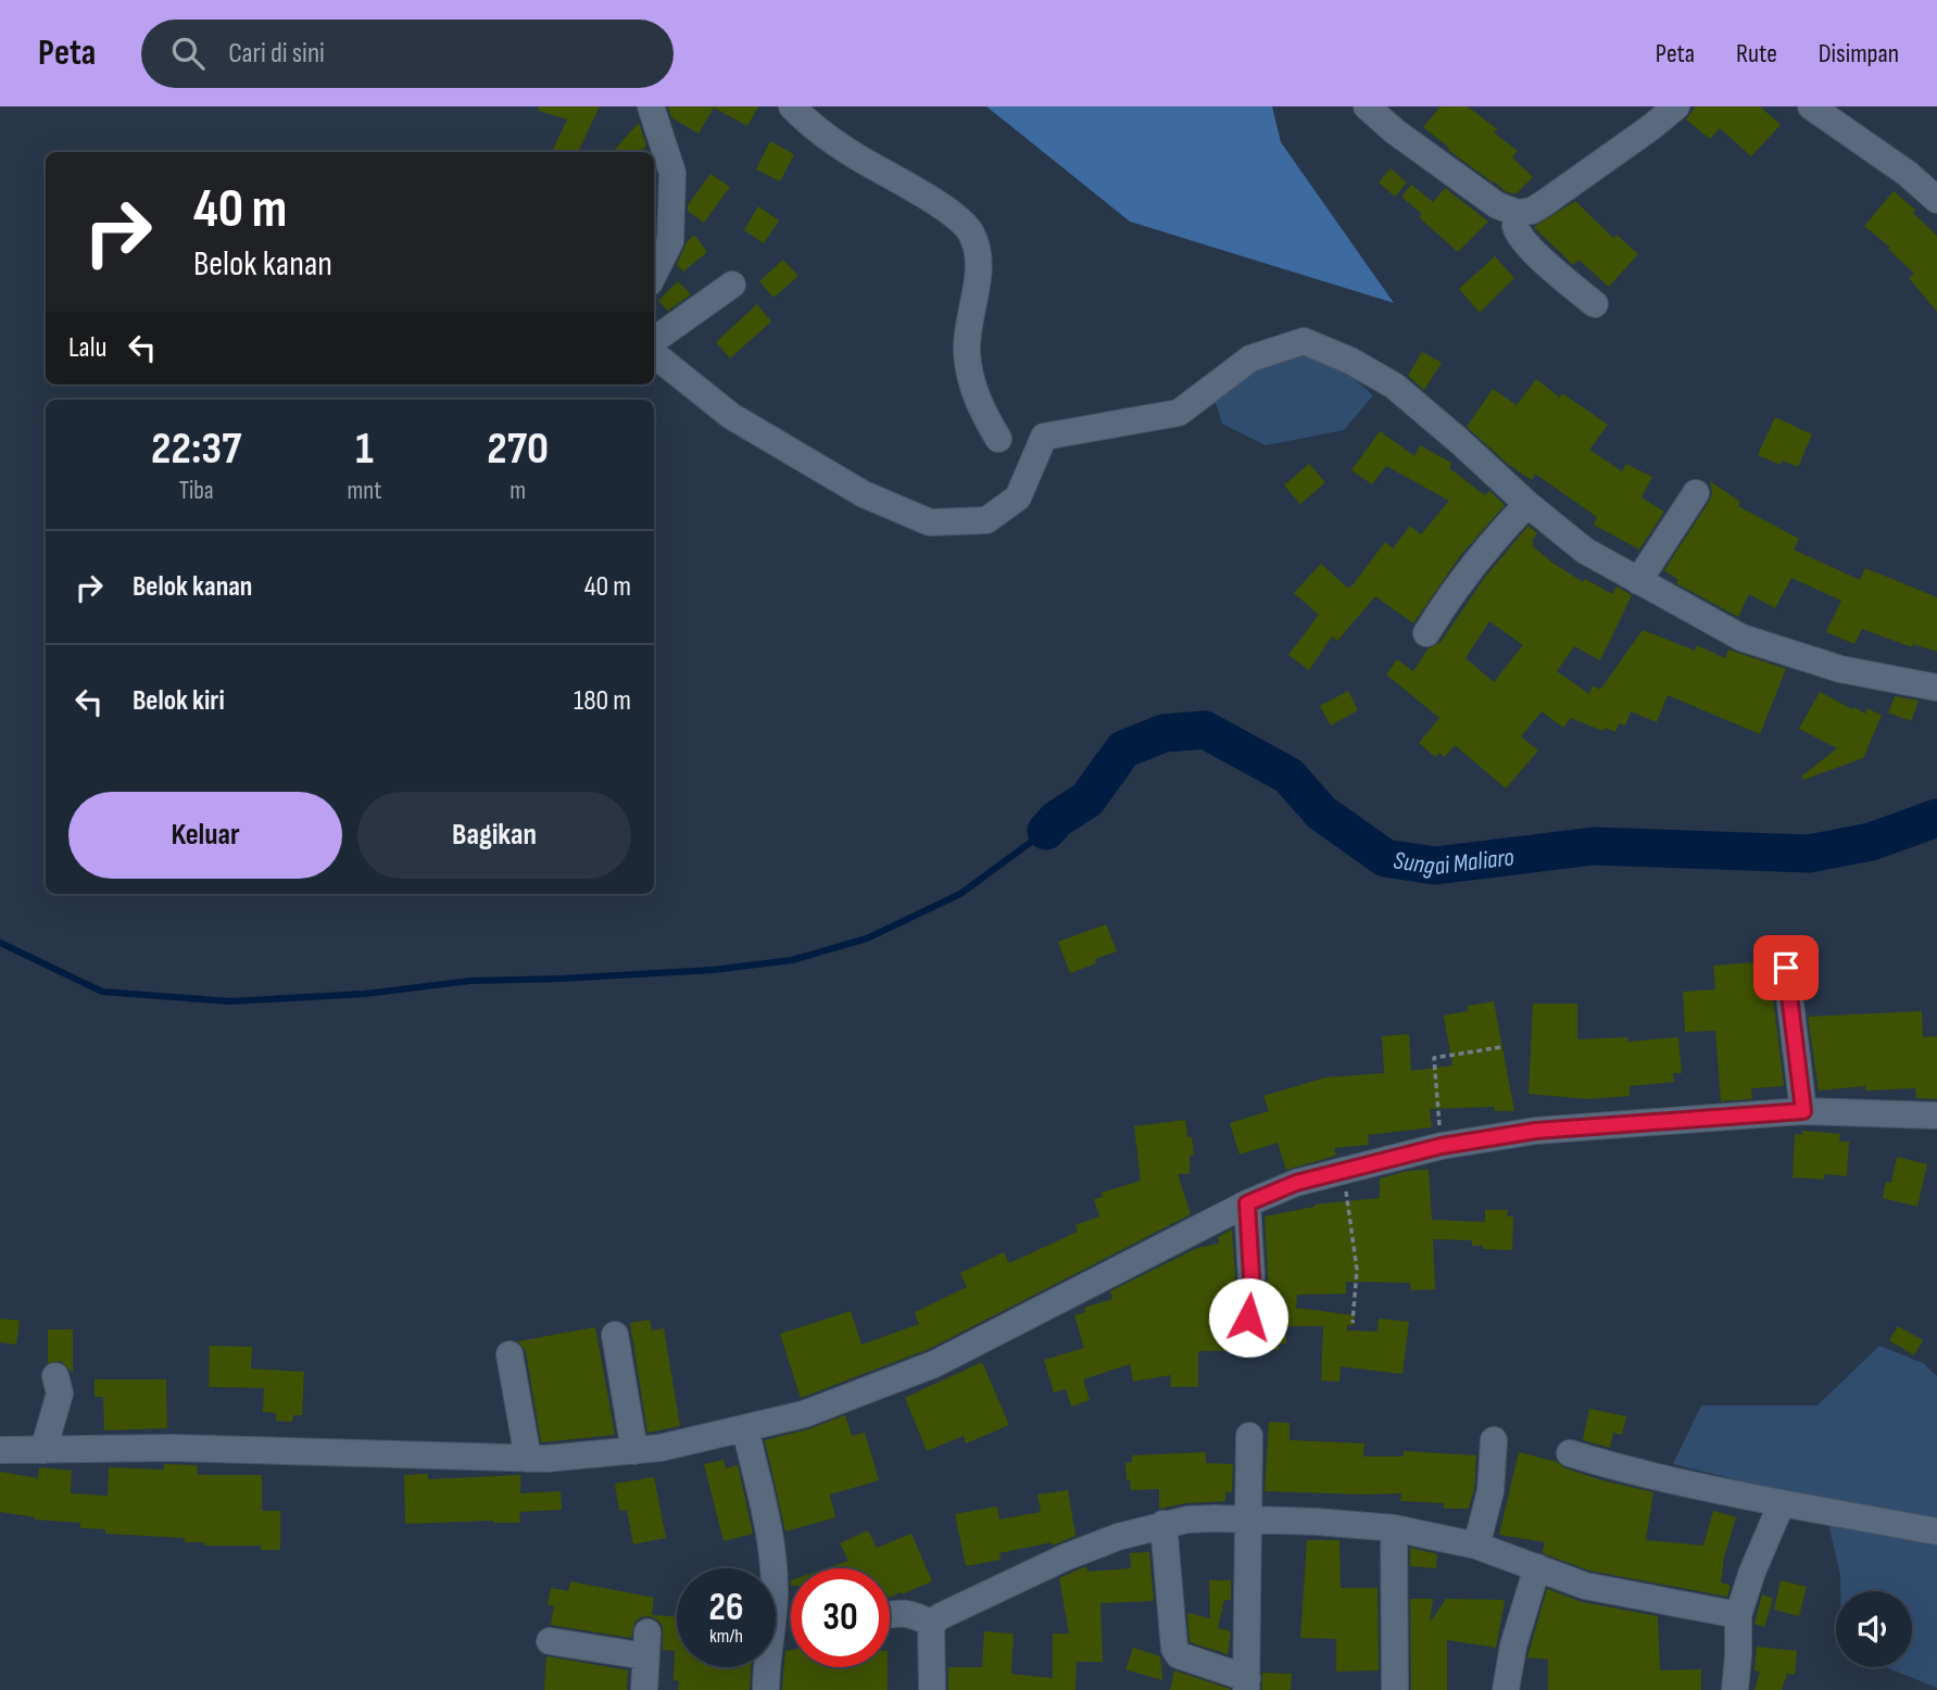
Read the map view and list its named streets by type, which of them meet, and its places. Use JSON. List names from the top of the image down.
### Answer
{
  "water": ["Sungai Maliaro"],
  "page": {
    "header": "Peta",
    "search": "Cari di sini",
    "nav": ["Peta", "Rute", "Disimpan"],
    "turn": ["40 m", "Belok kanan"],
    "then": "Lalu",
    "eta": [
      "22:37",
      "Tiba",
      "1",
      "mnt",
      "270",
      "m"
    ],
    "list": [
      {
        "name": "Belok kanan",
        "value": "40 m"
      },
      {
        "name": "Belok kiri",
        "value": "180 m"
      }
    ],
    "buttons": ["Keluar", "Bagikan"],
    "speed": "26 km/h",
    "limit": "30"
  }
}
